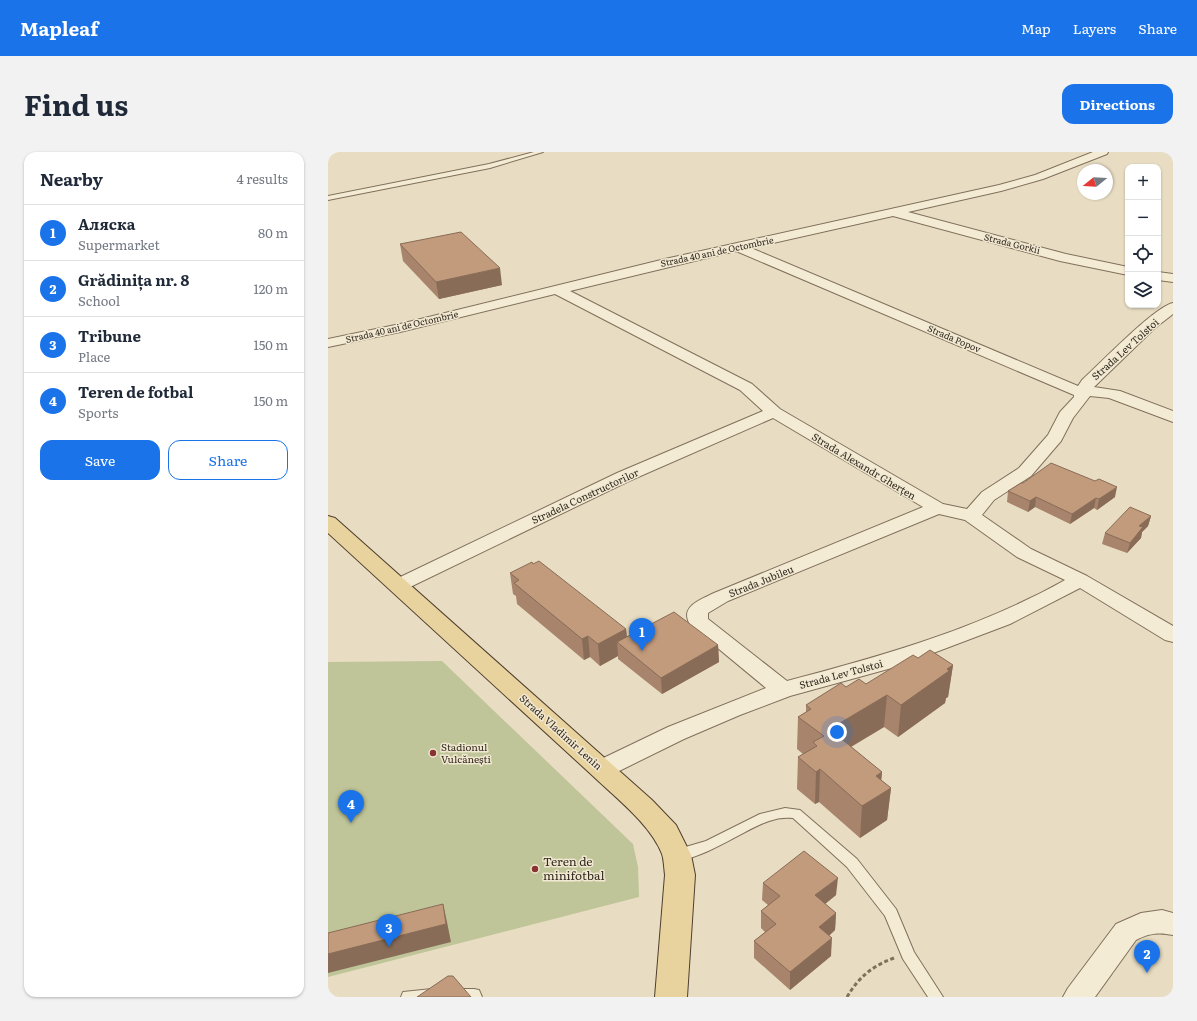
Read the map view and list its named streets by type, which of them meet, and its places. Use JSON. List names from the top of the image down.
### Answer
{
  "streets": {
    "main road": ["Strada Vladimir Lenin"],
    "street": [
      "Strada Gorkii",
      "Strada 40 ani de Octombrie",
      "Strada Popov",
      "Strada Lev Tolstoi",
      "Strada Alexandr Gherțen",
      "Stradela Constructorilor",
      "Strada Jubileu"
    ]
  },
  "crossings": [
    ["Strada Gorkii", "Strada 40 ani de Octombrie"],
    ["Strada 40 ani de Octombrie", "Strada Popov"],
    ["Strada 40 ani de Octombrie", "Strada Alexandr Gherțen"],
    ["Strada Popov", "Strada Lev Tolstoi"],
    ["Strada Lev Tolstoi", "Strada Alexandr Gherțen"],
    ["Strada Lev Tolstoi", "Strada Jubileu"],
    ["Strada Lev Tolstoi", "Strada Vladimir Lenin"],
    ["Strada Alexandr Gherțen", "Stradela Constructorilor"],
    ["Strada Alexandr Gherțen", "Strada Jubileu"],
    ["Stradela Constructorilor", "Strada Vladimir Lenin"]
  ],
  "places": ["Stadionul Vulcănești", "Teren de minifotbal"],
  "north": "left",
  "page": {
    "header": "Mapleaf",
    "nav": ["Map", "Layers", "Share"],
    "title": "Find us",
    "buttons": [
      "Directions",
      ["Save", "Share"]
    ],
    "heading": ["Nearby", "4 results"],
    "map_buttons": ["+", "−"],
    "list": [
      {
        "mark": "1",
        "name": "Аляска",
        "note": "Supermarket",
        "value": "80 m"
      },
      {
        "mark": "2",
        "name": "Grădinița nr. 8",
        "note": "School",
        "value": "120 m"
      },
      {
        "mark": "3",
        "name": "Tribune",
        "note": "Place",
        "value": "150 m"
      },
      {
        "mark": "4",
        "name": "Teren de fotbal",
        "note": "Sports",
        "value": "150 m"
      }
    ],
    "pins": [
      "1",
      "4",
      "3",
      "2"
    ]
  }
}
